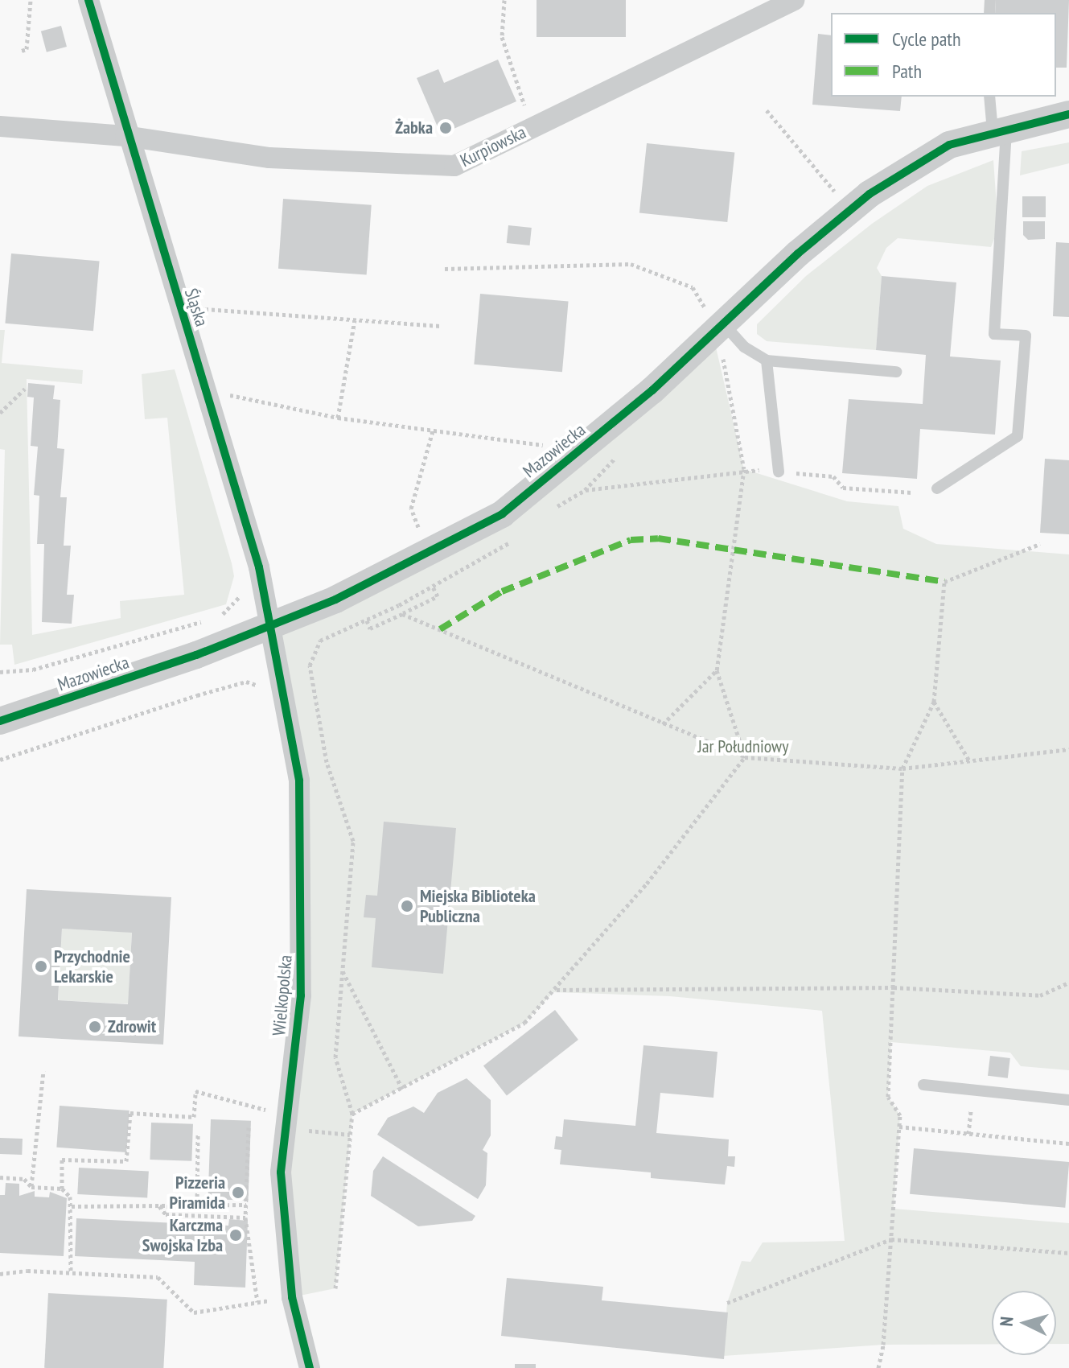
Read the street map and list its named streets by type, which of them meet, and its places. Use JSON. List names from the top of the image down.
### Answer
{
  "streets": {
    "street": [
      "Kurpiowska",
      "Śląska",
      "Mazowiecka",
      "Wielkopolska"
    ]
  },
  "crossings": [
    ["Kurpiowska", "Śląska"],
    ["Śląska", "Mazowiecka"],
    ["Śląska", "Wielkopolska"],
    ["Mazowiecka", "Wielkopolska"]
  ],
  "parks": ["Jar Południowy"],
  "places": [
    "Żabka",
    "Miejska Biblioteka Publiczna",
    "Przychodnie Lekarskie",
    "Zdrowit",
    "Pizzeria Piramida",
    "Karczma Swojska Izba"
  ],
  "legend": ["Cycle path", "Path"],
  "north": "left"
}
